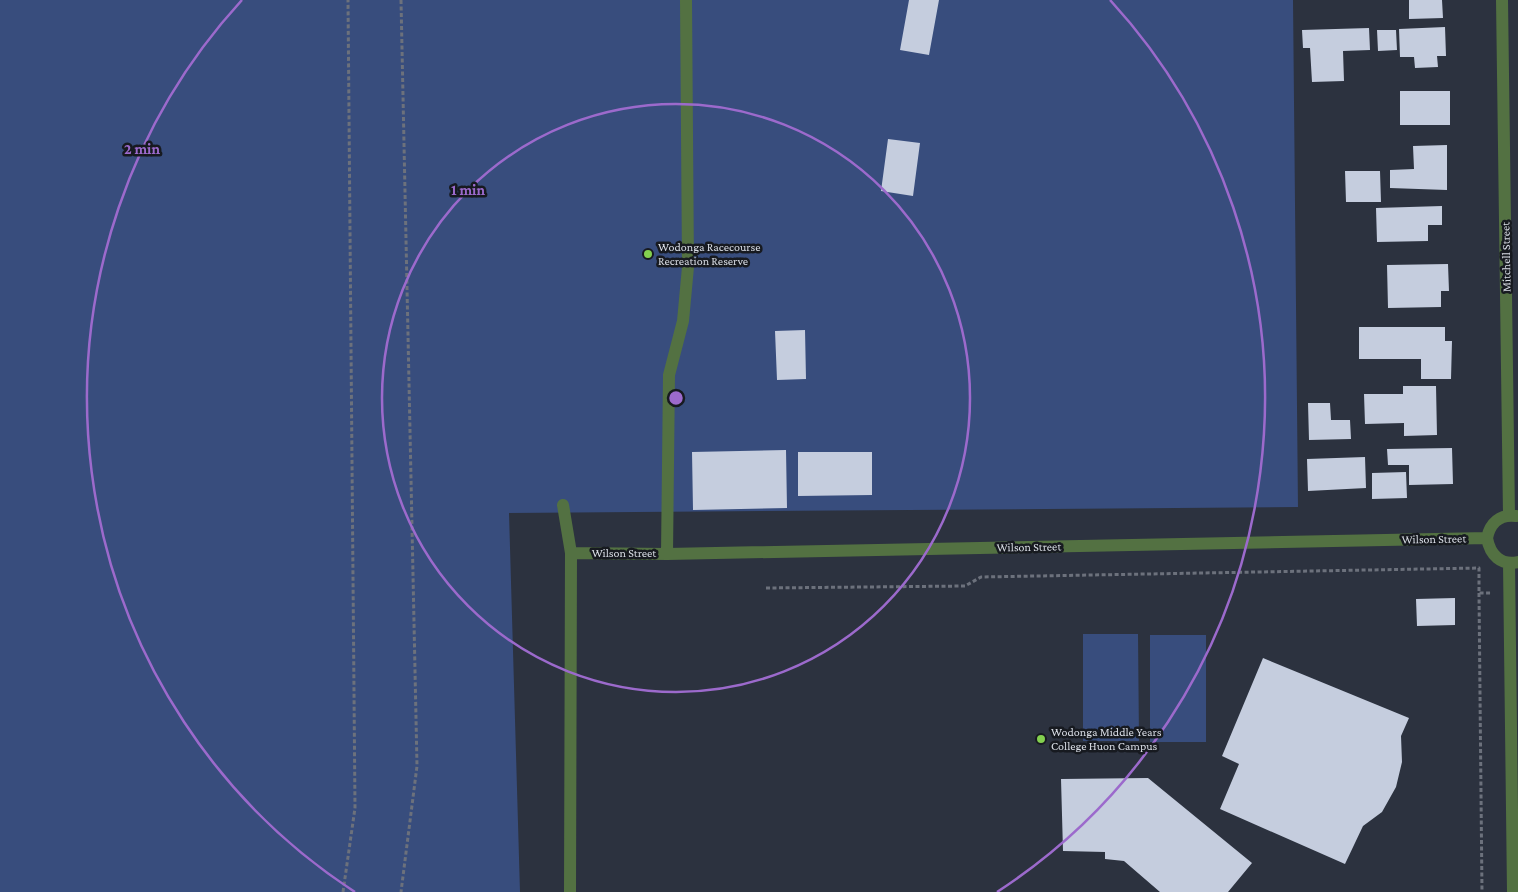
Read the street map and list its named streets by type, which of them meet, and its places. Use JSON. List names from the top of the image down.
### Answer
{
  "streets": {
    "street": ["Mitchell Street", "Wilson Street"]
  },
  "places": ["Wodonga Racecourse Recreation Reserve", "Wodonga Middle Years College Huon Campus"],
  "rings": ["2 min", "1 min"]
}
